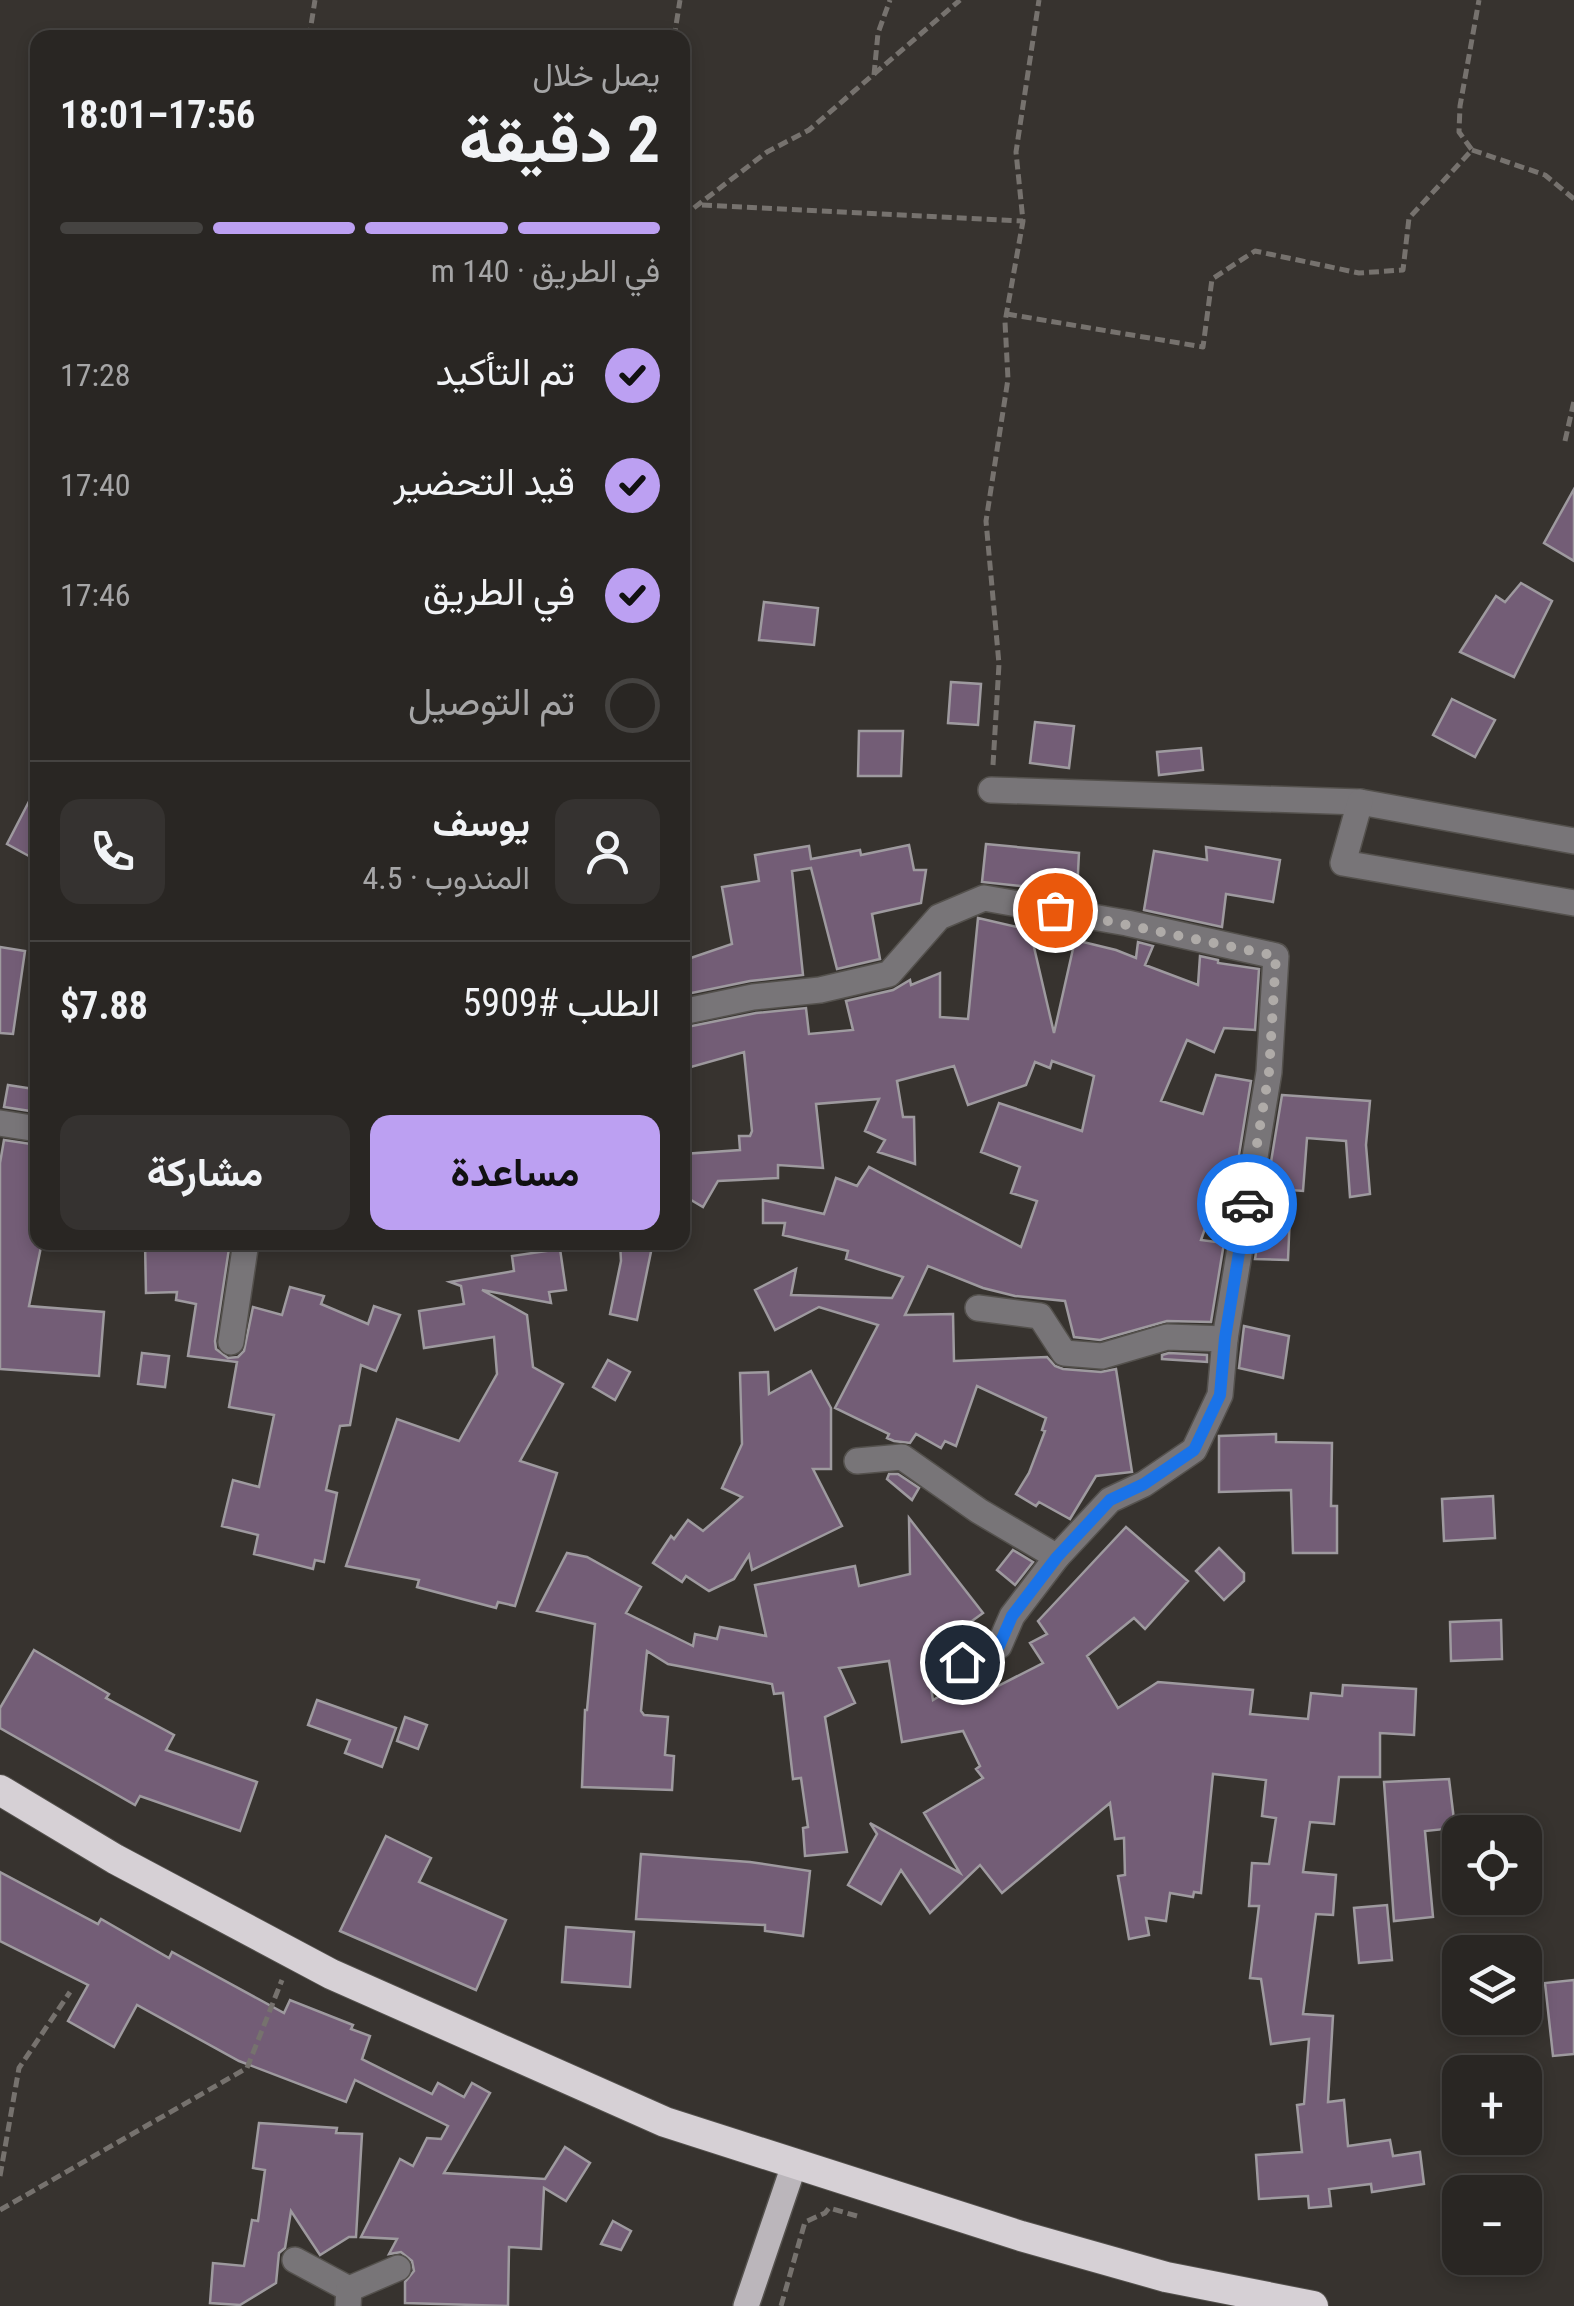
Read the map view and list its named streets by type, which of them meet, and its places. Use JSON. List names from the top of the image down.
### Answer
{
  "page": {
    "heading": ["2 دقيقة", "يصل خلال", "17:56–18:01"],
    "panel": [
      "يوسف",
      "المندوب · 4.5",
      "الطلب #5909",
      "$7.88"
    ],
    "bar": "في الطريق · 140 m",
    "list": [
      ["تم التأكيد", "17:28"],
      ["قيد التحضير", "17:40"],
      ["في الطريق", "17:46"],
      "تم التوصيل"
    ],
    "buttons": ["مساعدة", "مشاركة"],
    "map_buttons": ["+", "−"]
  }
}
